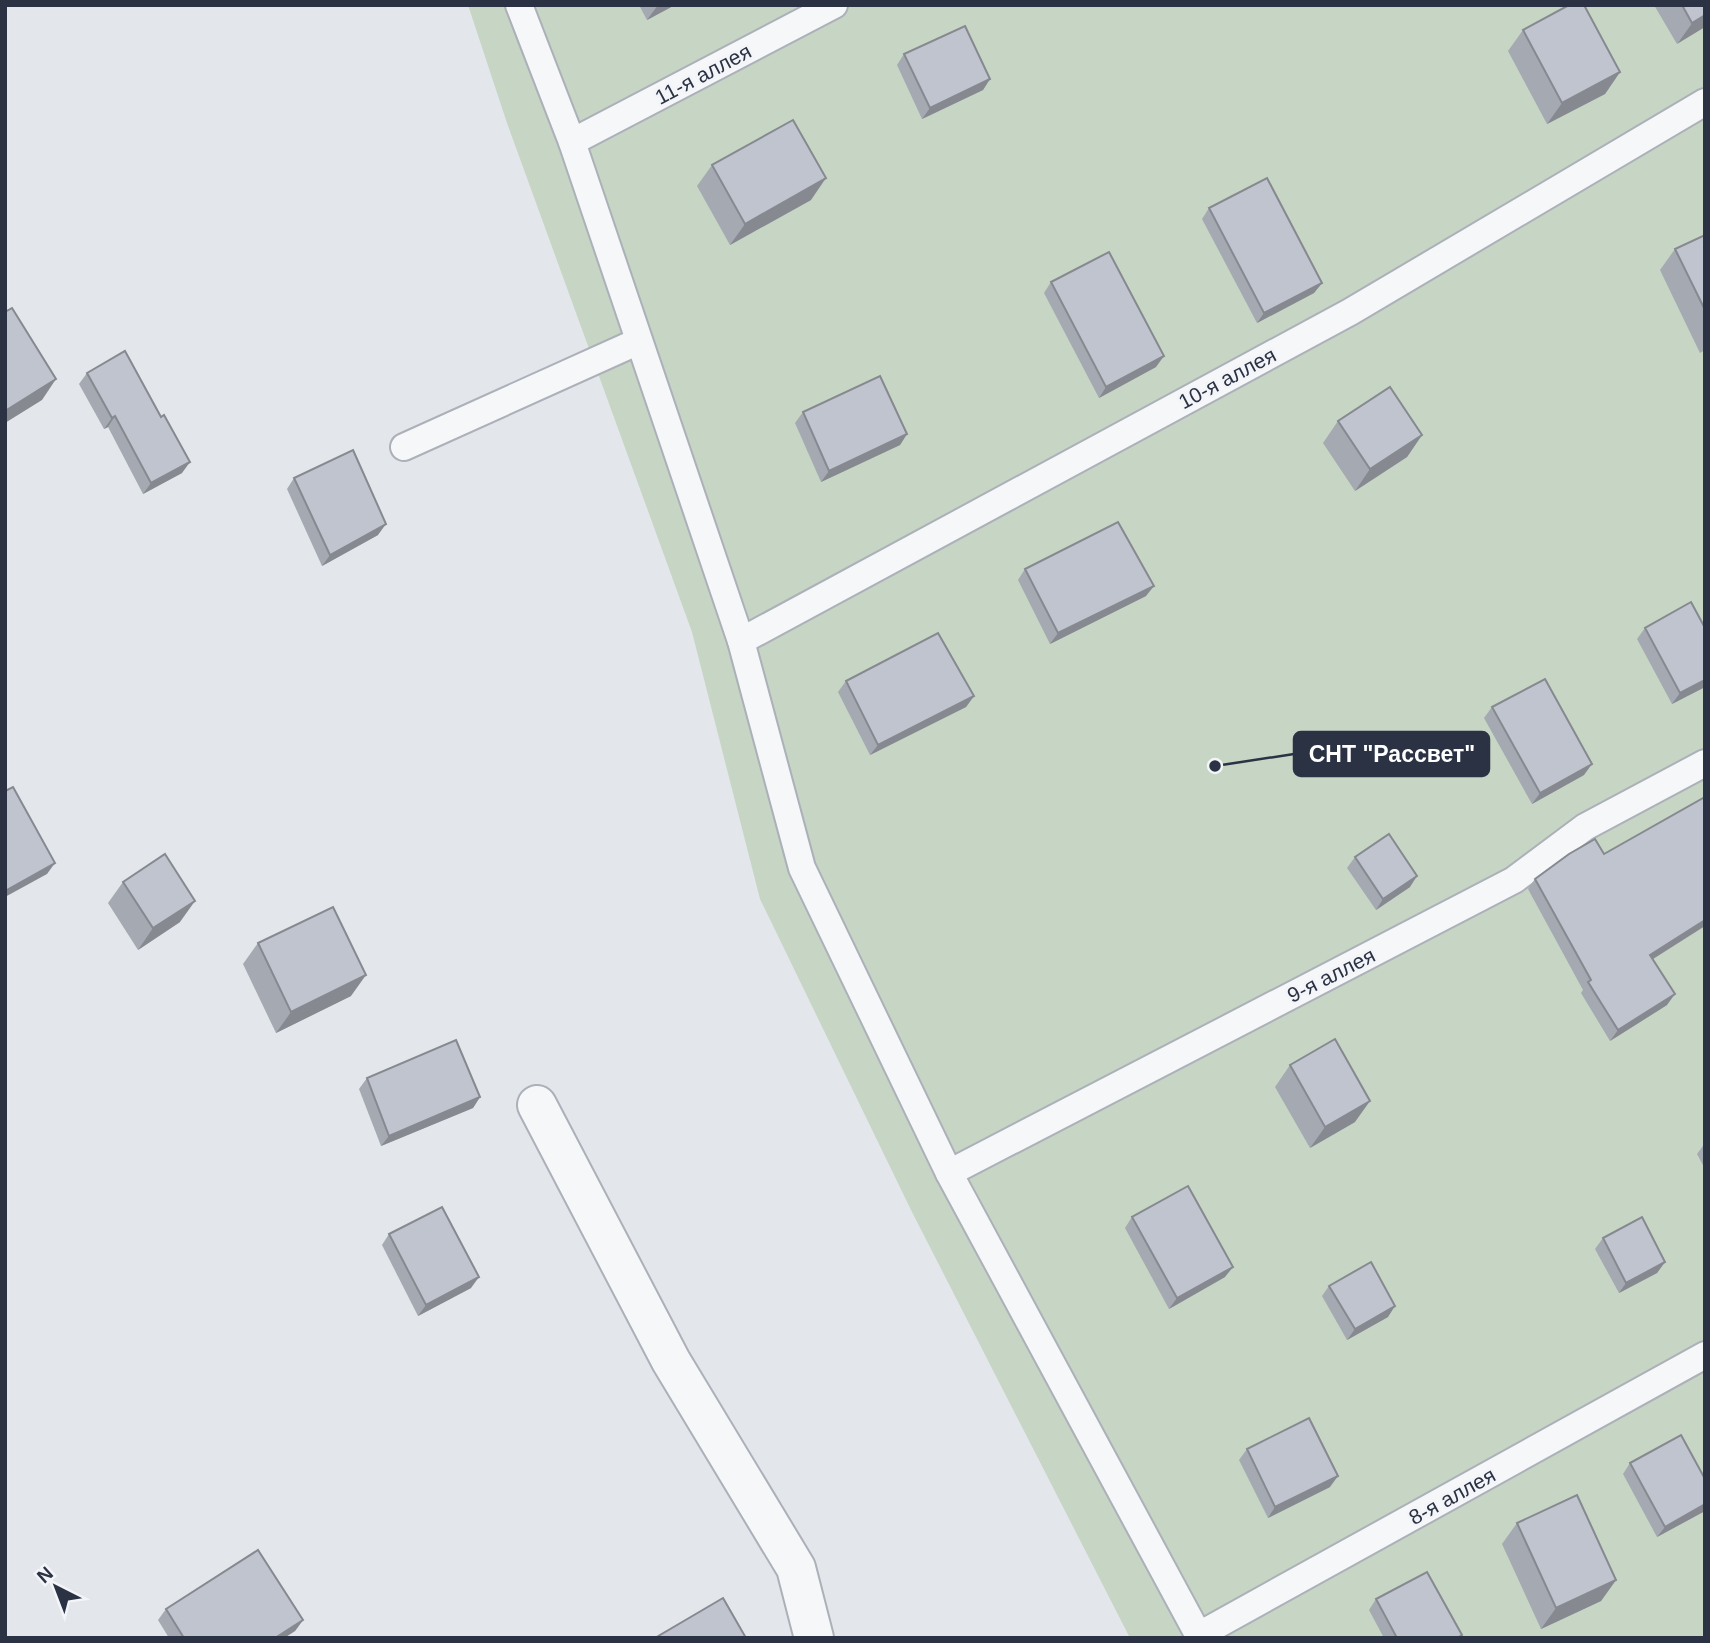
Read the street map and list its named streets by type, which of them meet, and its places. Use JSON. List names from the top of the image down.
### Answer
{
  "streets": {
    "lane": [
      "11-я аллея",
      "10-я аллея",
      "9-я аллея",
      "8-я аллея"
    ]
  },
  "places": ["СНТ \"Рассвет\""],
  "north": "top left"
}
